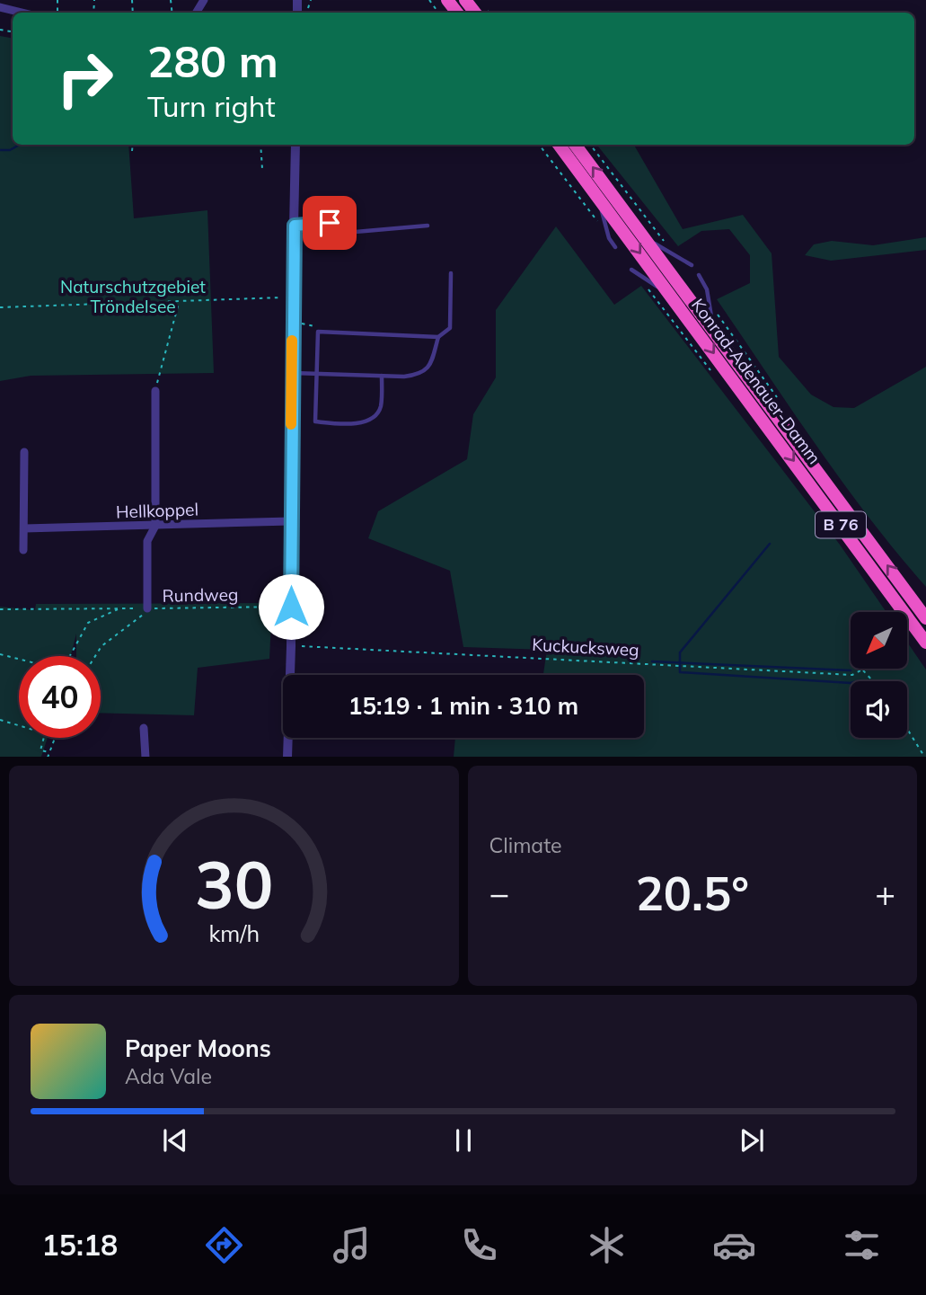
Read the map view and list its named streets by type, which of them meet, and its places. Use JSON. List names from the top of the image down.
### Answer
{
  "streets": {
    "highway": ["Konrad-Adenauer-Damm", "B 76"],
    "street": ["Hellkoppel"],
    "path": ["Rundweg", "Kuckucksweg"]
  },
  "parks": ["Naturschutzgebiet Tröndelsee"],
  "north": "bottom left",
  "page": {
    "turn": ["280 m", "Turn right"],
    "limit": "40",
    "trip": "15:19 · 1 min · 310 m",
    "tile": "Climate",
    "heat": ["−", "20.5°", "+"],
    "song": ["Paper Moons", "Ada Vale"],
    "tabs": "15:18",
    "gauge": ["30", "km/h"]
  }
}
